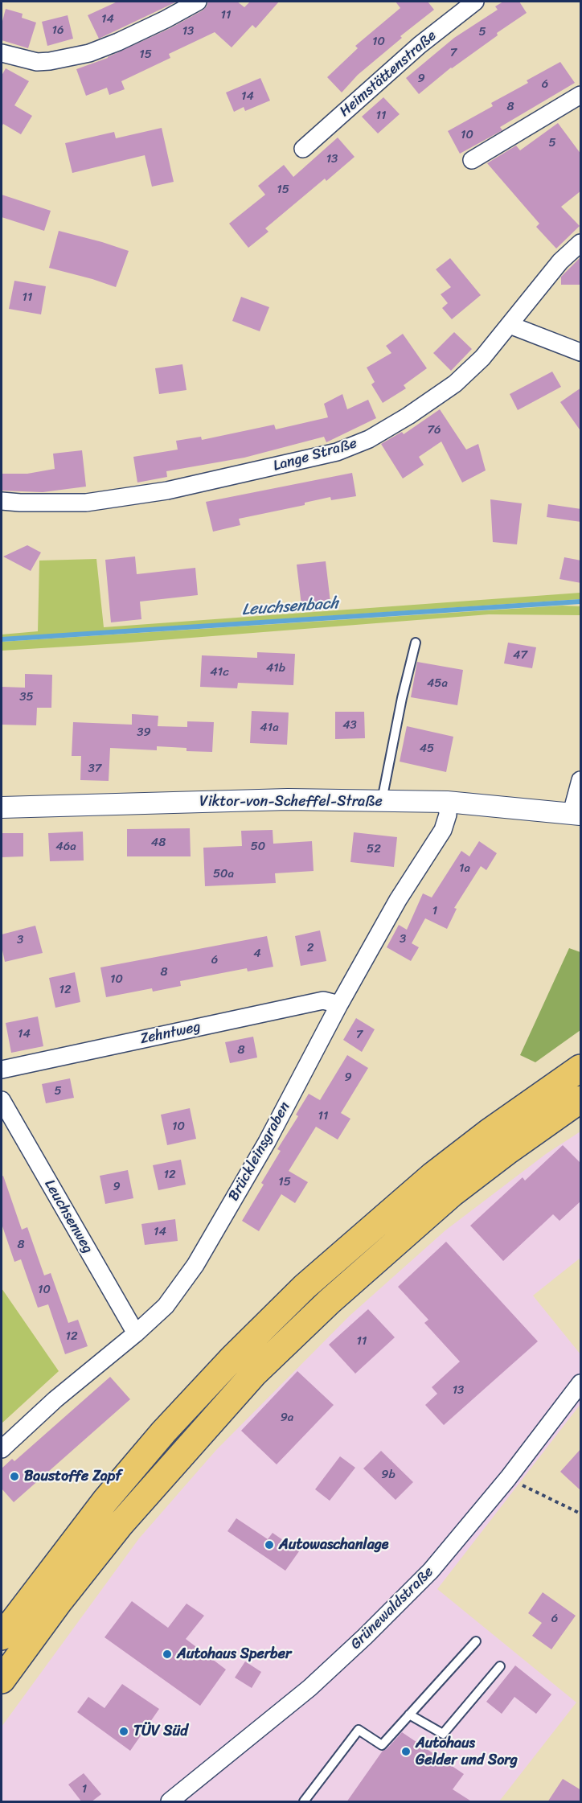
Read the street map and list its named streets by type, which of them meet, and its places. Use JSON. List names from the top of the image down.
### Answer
{
  "streets": {
    "street": [
      "Heimstättenstraße",
      "Lange Straße",
      "Viktor-von-Scheffel-Straße",
      "Zehntweg",
      "Brückleinsgraben",
      "Leuchsenweg",
      "Grünewaldstraße"
    ]
  },
  "crossings": [
    ["Viktor-von-Scheffel-Straße", "Brückleinsgraben"],
    ["Zehntweg", "Brückleinsgraben"],
    ["Brückleinsgraben", "Leuchsenweg"]
  ],
  "water": ["Leuchsenbach"],
  "places": [
    "Baustoffe Zapf",
    "Autowaschanlage",
    "Autohaus Sperber",
    "TÜV Süd",
    "Autohaus Gelder und Sorg"
  ],
  "house_numbers": [
    "11",
    "14",
    "16",
    "13",
    "5",
    "10",
    "7",
    "15",
    "9",
    "6",
    "14",
    "8",
    "11",
    "10",
    "5",
    "13",
    "15",
    "11",
    "76",
    "47",
    "41b",
    "41c",
    "45a",
    "35",
    "43",
    "41a",
    "39",
    "45",
    "37",
    "48",
    "46a",
    "50",
    "52",
    "1a",
    "50a",
    "1",
    "3",
    "3",
    "2",
    "4",
    "6",
    "8",
    "10",
    "12",
    "14",
    "7",
    "8",
    "9",
    "5",
    "11",
    "10",
    "12",
    "15",
    "9",
    "14",
    "8",
    "10",
    "12",
    "11",
    "13",
    "9a",
    "9b",
    "6",
    "1"
  ]
}
